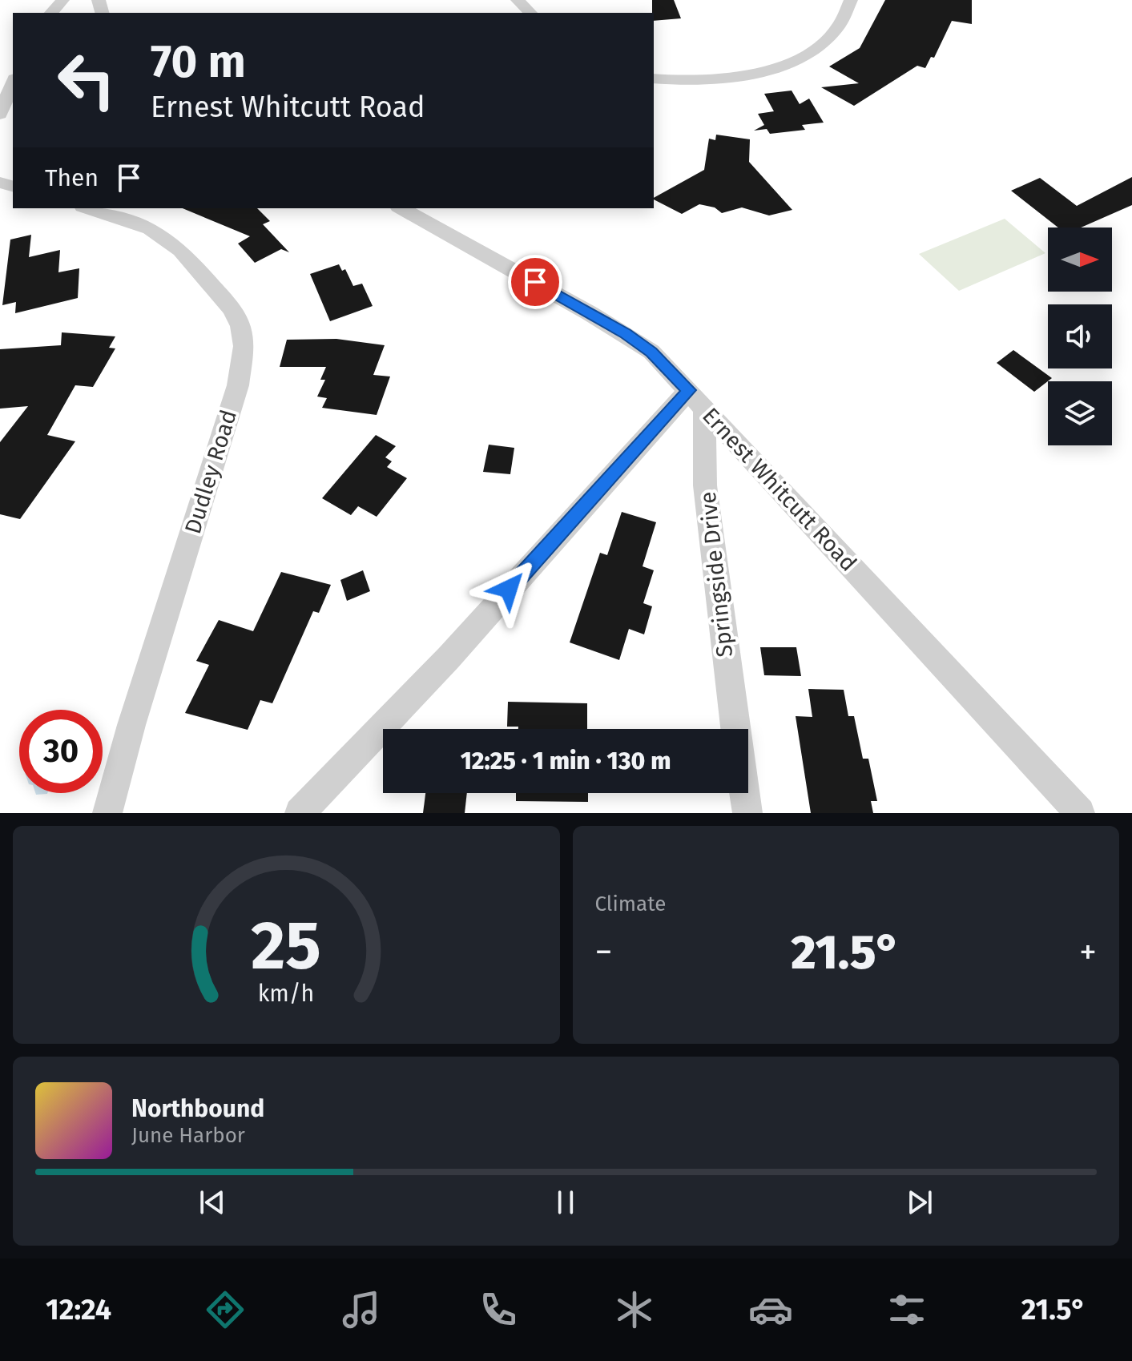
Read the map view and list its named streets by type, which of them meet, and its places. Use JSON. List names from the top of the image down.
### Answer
{
  "streets": {
    "street": ["Dudley Road", "Ernest Whitcutt Road", "Springside Drive"]
  },
  "crossings": [
    ["Ernest Whitcutt Road", "Springside Drive"]
  ],
  "north": "right",
  "page": {
    "turn": ["70 m", "Ernest Whitcutt Road"],
    "then": "Then",
    "limit": "30",
    "trip": "12:25 · 1 min · 130 m",
    "tile": "Climate",
    "heat": ["−", "21.5°", "+"],
    "song": ["Northbound", "June Harbor"],
    "tabs": ["12:24", "21.5°"],
    "gauge": ["25", "km/h"]
  }
}
